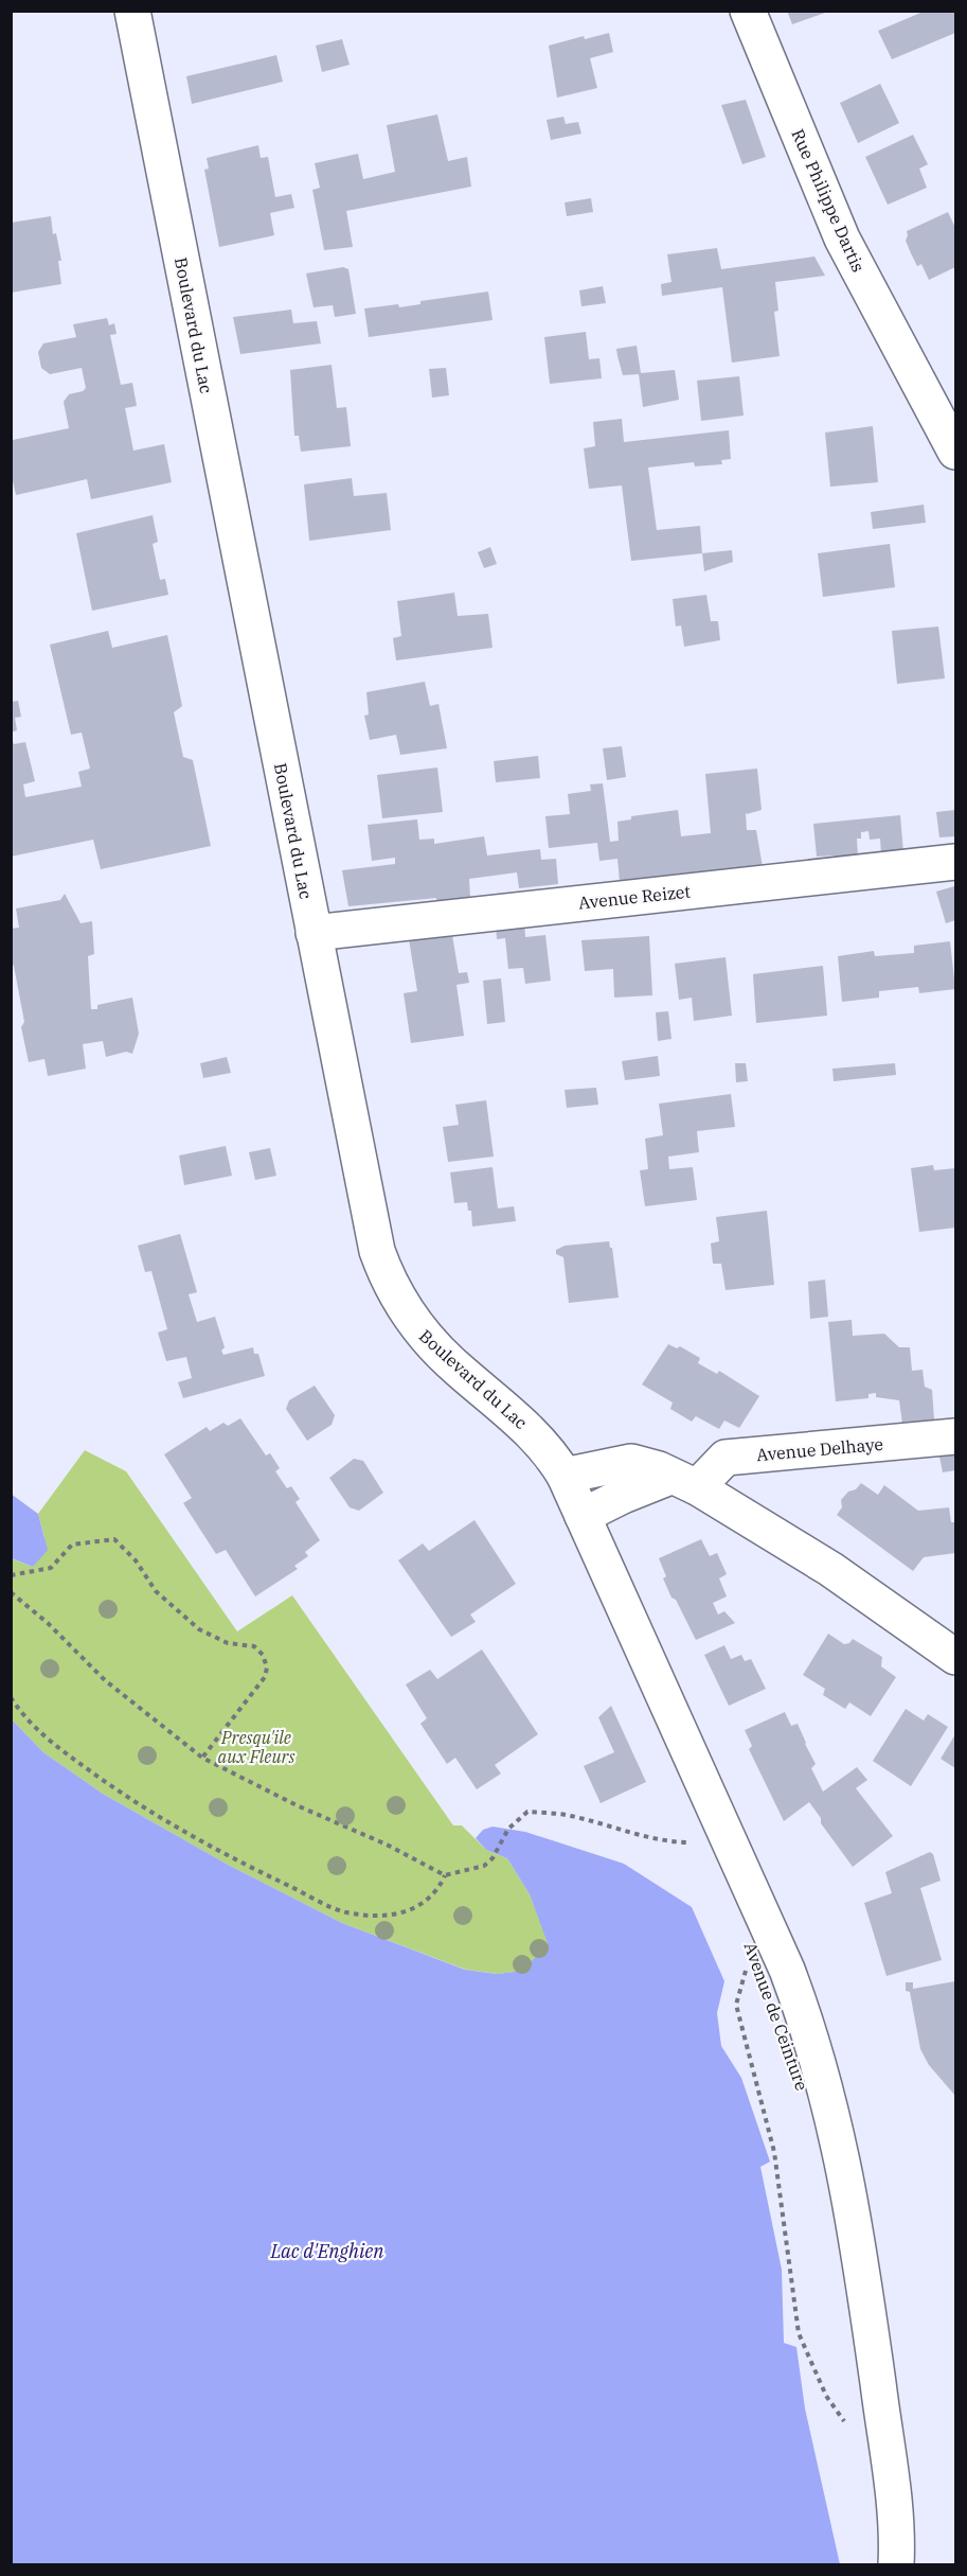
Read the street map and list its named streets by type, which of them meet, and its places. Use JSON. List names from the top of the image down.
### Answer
{
  "streets": {
    "street": [
      "Rue Philippe Dartis",
      "Boulevard du Lac",
      "Avenue Reizet",
      "Avenue Delhaye",
      "Avenue de Ceinture"
    ]
  },
  "crossings": [
    ["Boulevard du Lac", "Avenue Reizet"],
    ["Boulevard du Lac", "Avenue de Ceinture"]
  ],
  "water": ["Lac d'Enghien"],
  "parks": ["Presqu'ile aux Fleurs"]
}
